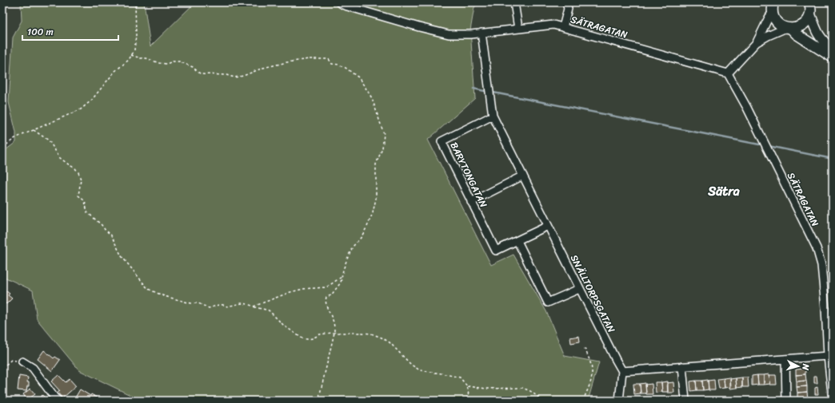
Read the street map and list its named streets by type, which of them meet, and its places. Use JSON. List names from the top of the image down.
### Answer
{
  "streets": {
    "street": ["SÄTRAGATAN", "BARYTONGATAN", "SNÄLLTORPSGATAN"]
  },
  "crossings": [
    ["SÄTRAGATAN", "SNÄLLTORPSGATAN"],
    ["BARYTONGATAN", "SNÄLLTORPSGATAN"]
  ],
  "districts": ["Sätra"],
  "scale_bar": "100 m",
  "north": "right"
}
